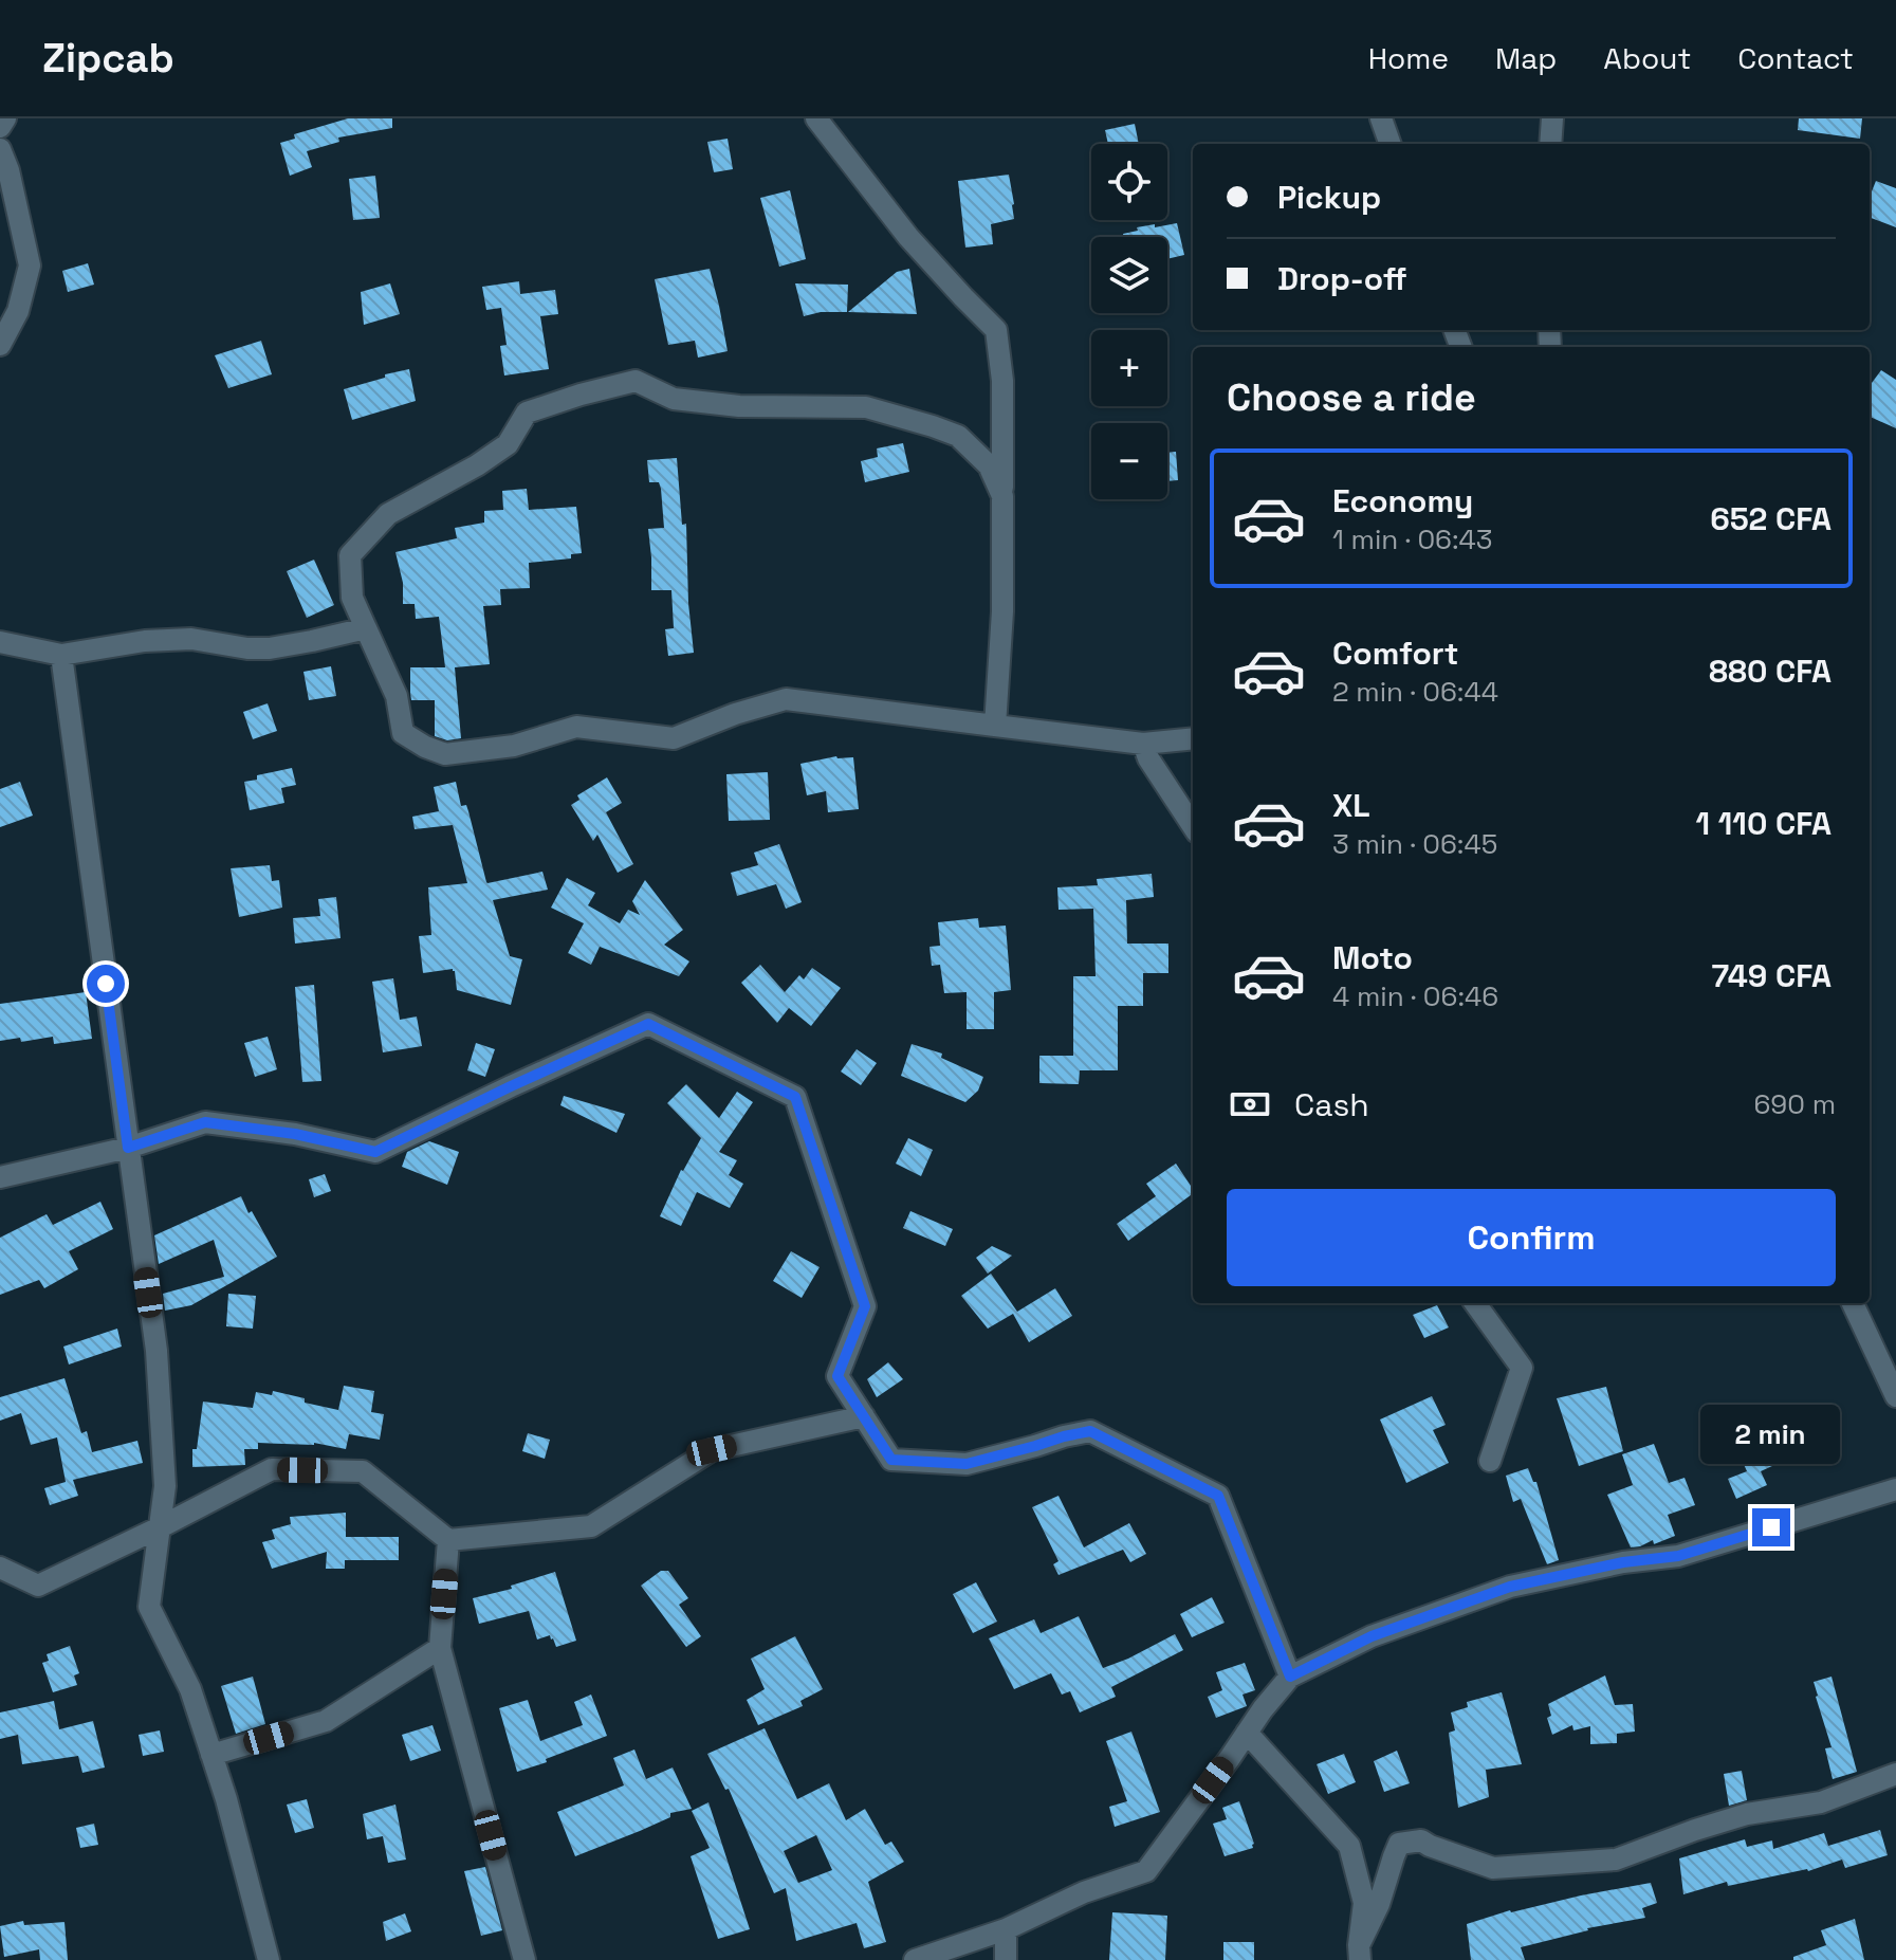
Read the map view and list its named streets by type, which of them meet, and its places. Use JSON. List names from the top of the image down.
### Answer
{
  "page": {
    "header": "Zipcab",
    "nav": [
      "Home",
      "Map",
      "About",
      "Contact"
    ],
    "map_buttons": ["+", "−"],
    "banner": ["Pickup", "Drop-off"],
    "heading": "Choose a ride",
    "list": [
      {
        "name": "Economy",
        "note": "1 min · 06:43",
        "value": "652 CFA"
      },
      {
        "name": "Comfort",
        "note": "2 min · 06:44",
        "value": "880 CFA"
      },
      {
        "name": "XL",
        "note": "3 min · 06:45",
        "value": "1 110 CFA"
      },
      {
        "name": "Moto",
        "note": "4 min · 06:46",
        "value": "749 CFA"
      }
    ],
    "pay": ["Cash", "690 m"],
    "buttons": "Confirm",
    "bubble": "2 min"
  }
}
